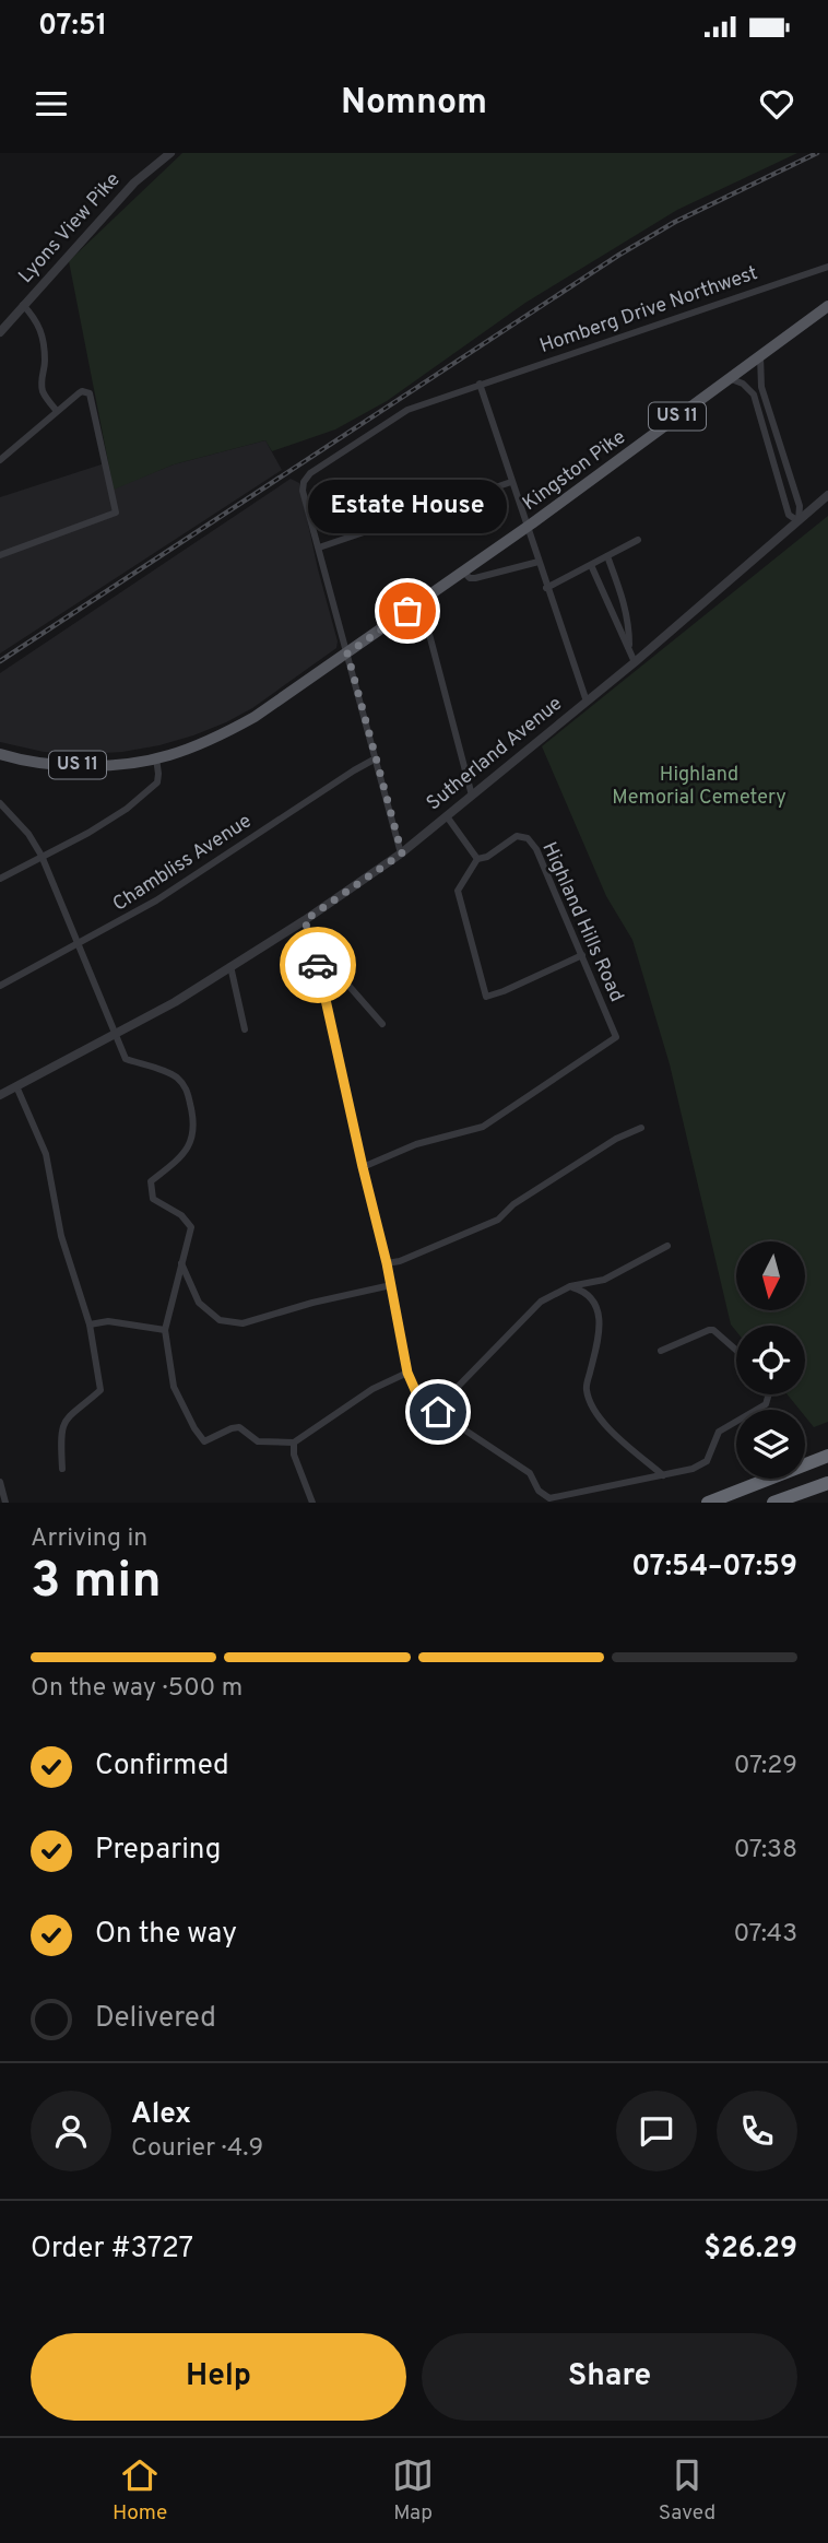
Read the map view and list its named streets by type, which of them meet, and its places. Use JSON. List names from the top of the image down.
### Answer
{
  "streets": {
    "main road": ["US 11", "Kingston Pike"],
    "street": [
      "Lyons View Pike",
      "Homberg Drive Northwest",
      "Sutherland Avenue",
      "Chambliss Avenue",
      "Highland Hills Road"
    ]
  },
  "crossings": [
    ["Homberg Drive Northwest", "Kingston Pike"],
    ["Homberg Drive Northwest", "Sutherland Avenue"],
    ["Homberg Drive Northwest", "Chambliss Avenue"]
  ],
  "parks": ["Highland Memorial Cemetery"],
  "places": ["Estate House"],
  "north": "bottom",
  "page": {
    "status": "07:51",
    "header": "Nomnom",
    "bubble": "Estate House",
    "heading": ["3 min", "Arriving in", "07:54–07:59"],
    "panel": [
      "Alex",
      "Courier · 4.9",
      "Order #3727",
      "$26.29"
    ],
    "bar": "On the way · 500 m",
    "list": [
      ["Confirmed", "07:29"],
      ["Preparing", "07:38"],
      ["On the way", "07:43"],
      "Delivered"
    ],
    "buttons": ["Help", "Share"],
    "tabs": ["Home", "Map", "Saved"]
  }
}
